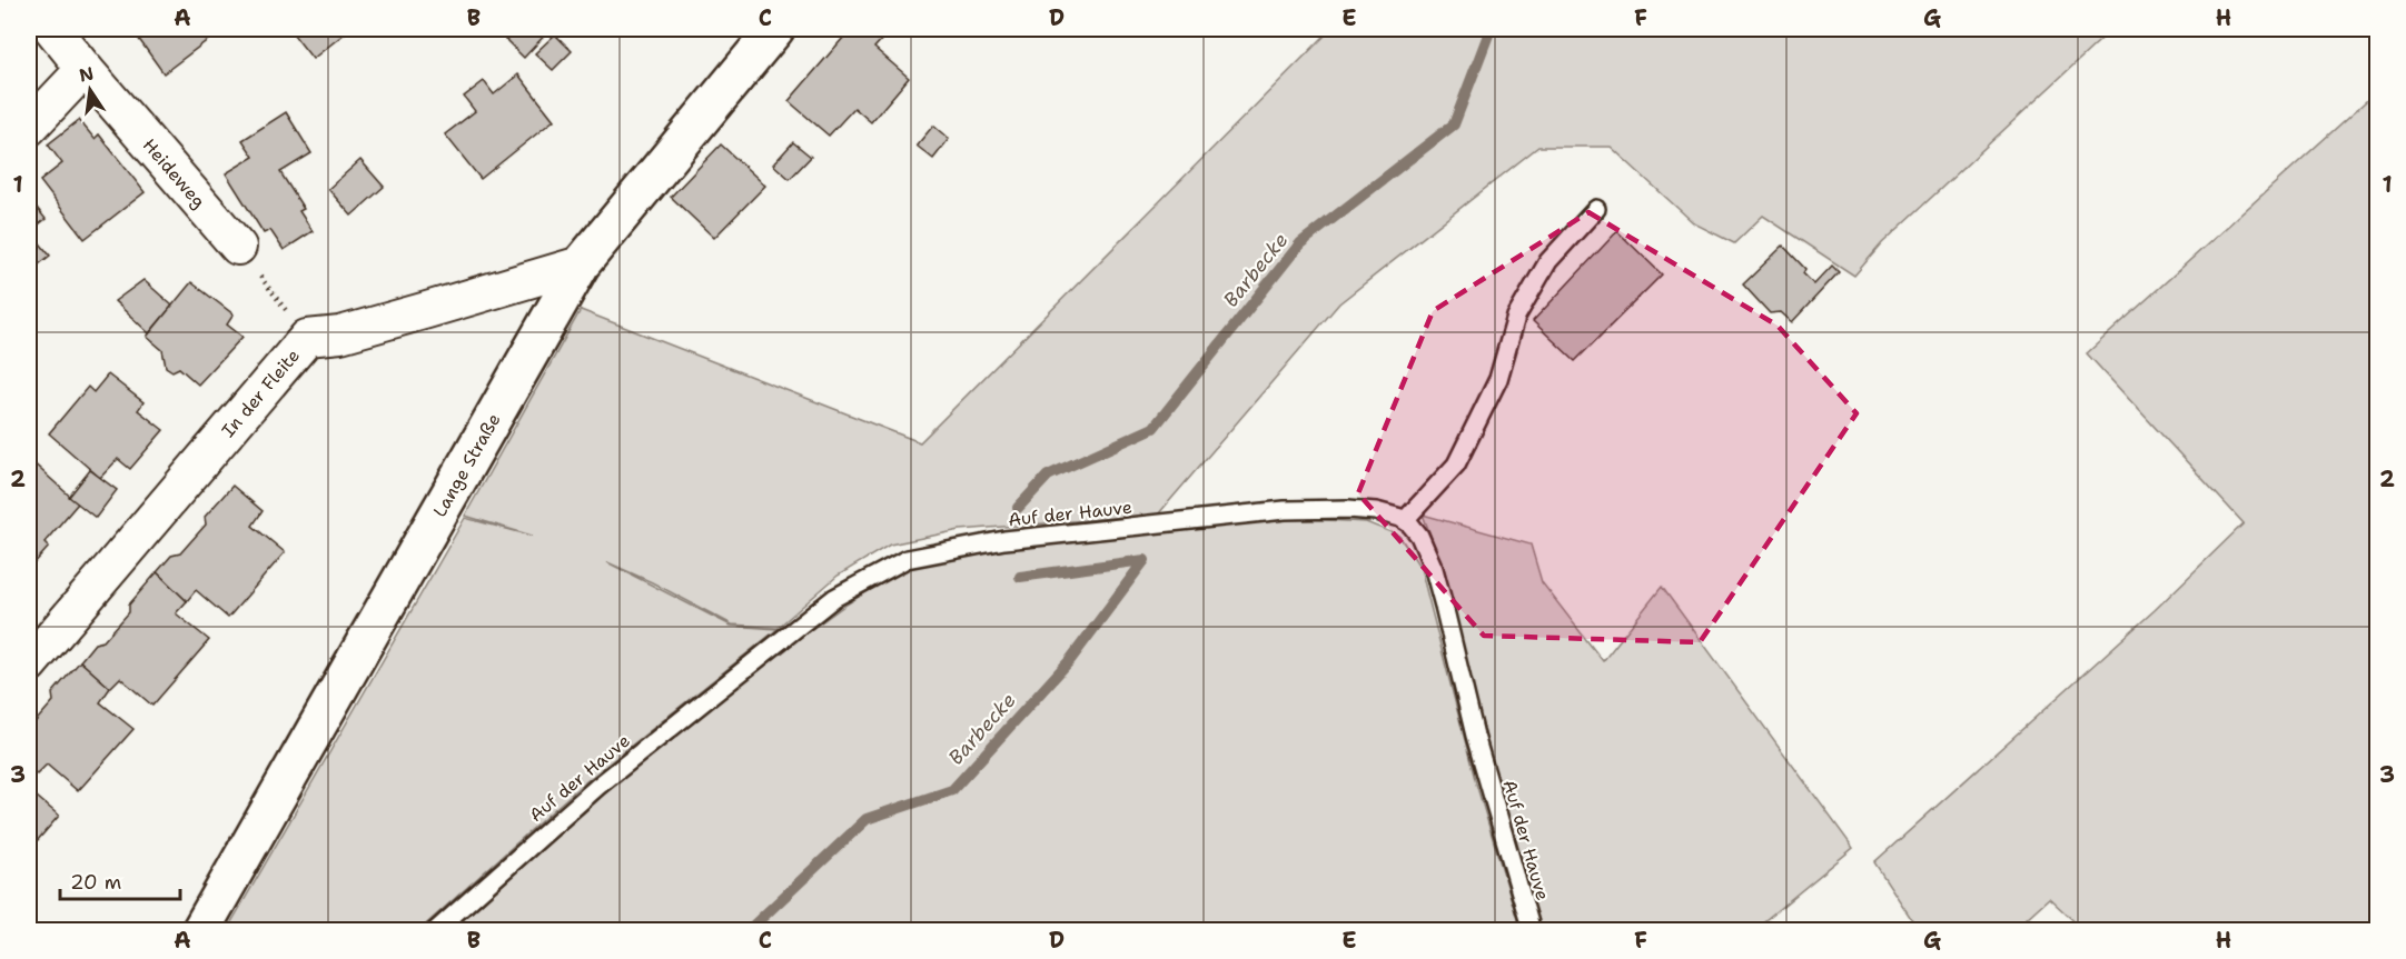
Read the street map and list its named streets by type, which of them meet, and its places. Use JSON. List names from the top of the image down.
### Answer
{
  "streets": {
    "street": ["Heideweg", "In der Fleite", "Lange Straße"],
    "lane": ["Auf der Hauve"]
  },
  "crossings": [
    ["In der Fleite", "Lange Straße"]
  ],
  "water": ["Barbecke"],
  "scale_bar": "20 m",
  "north": "top",
  "grid": {
    "columns": [
      "A",
      "B",
      "C",
      "D",
      "E",
      "F",
      "G",
      "H"
    ],
    "rows": ["1", "2", "3"]
  }
}
